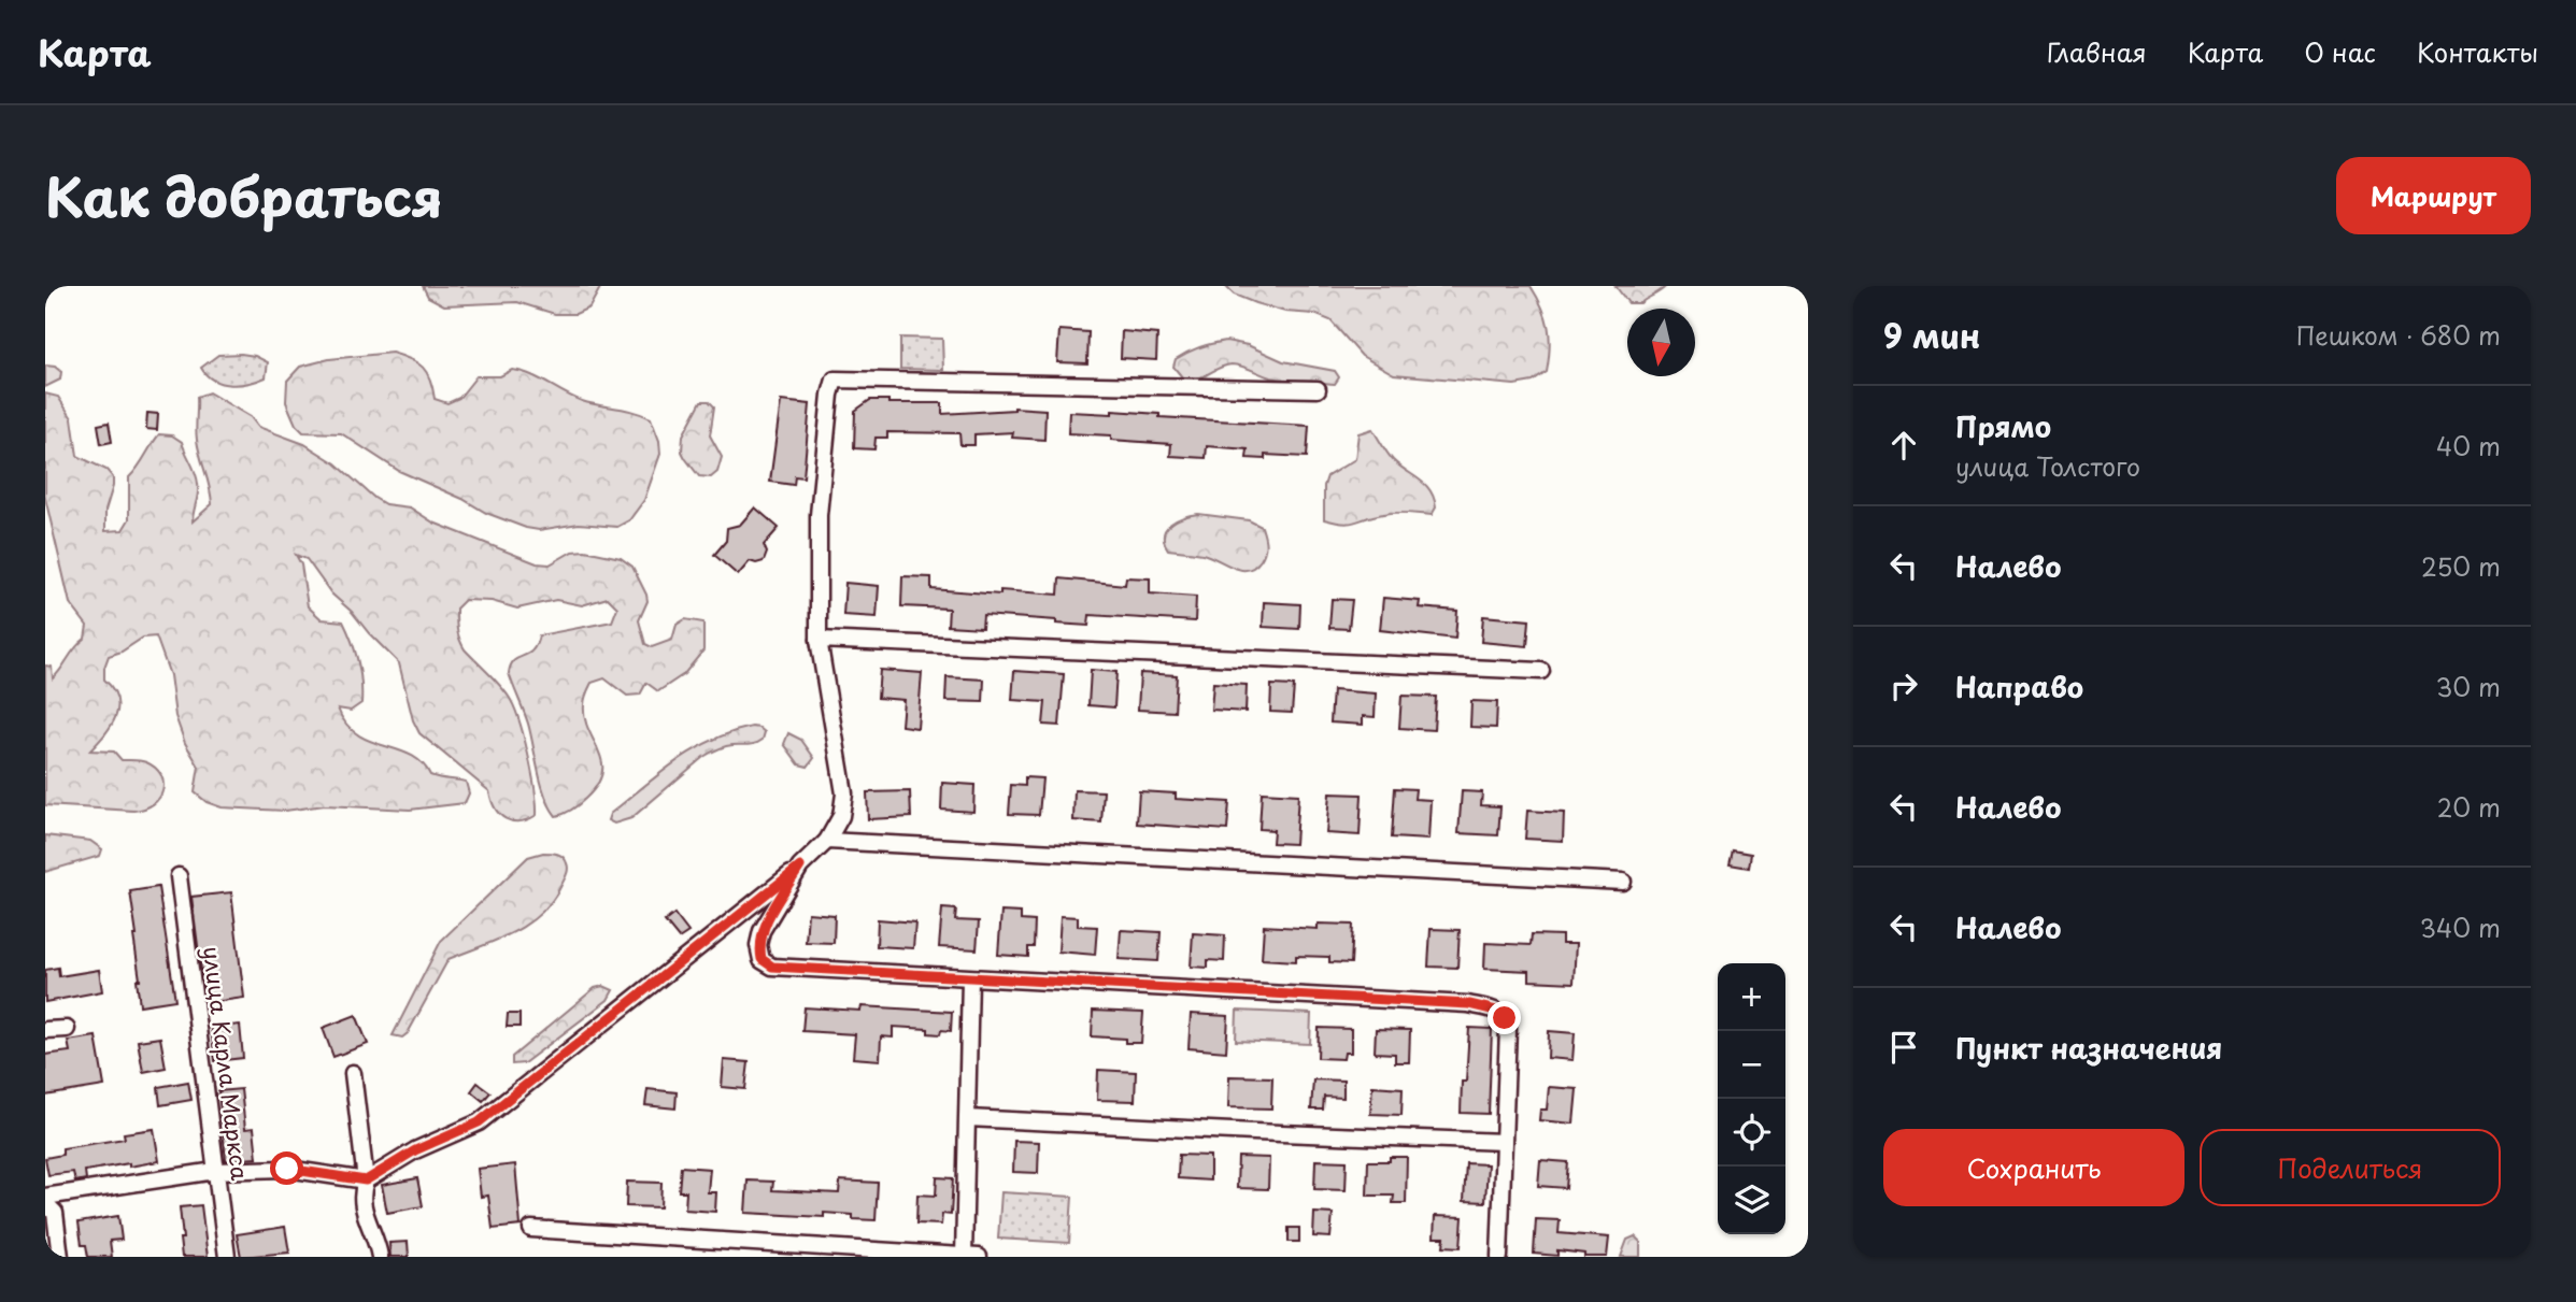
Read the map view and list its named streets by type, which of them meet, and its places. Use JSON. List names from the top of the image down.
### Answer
{
  "streets": {
    "street": ["улица Карла Маркса"]
  },
  "north": "bottom",
  "page": {
    "header": "Карта",
    "nav": [
      "Главная",
      "Карта",
      "О нас",
      "Контакты"
    ],
    "title": "Как добраться",
    "buttons": [
      "Маршрут",
      ["Сохранить", "Поделиться"]
    ],
    "heading": ["9 мин", "Пешком · 680 m"],
    "list": [
      ["Прямо", "улица Толстого", "40 m"],
      ["Налево", "250 m"],
      ["Направо", "30 m"],
      ["Налево", "20 m"],
      ["Налево", "340 m"],
      "Пункт назначения"
    ],
    "map_buttons": ["+", "−"]
  }
}
